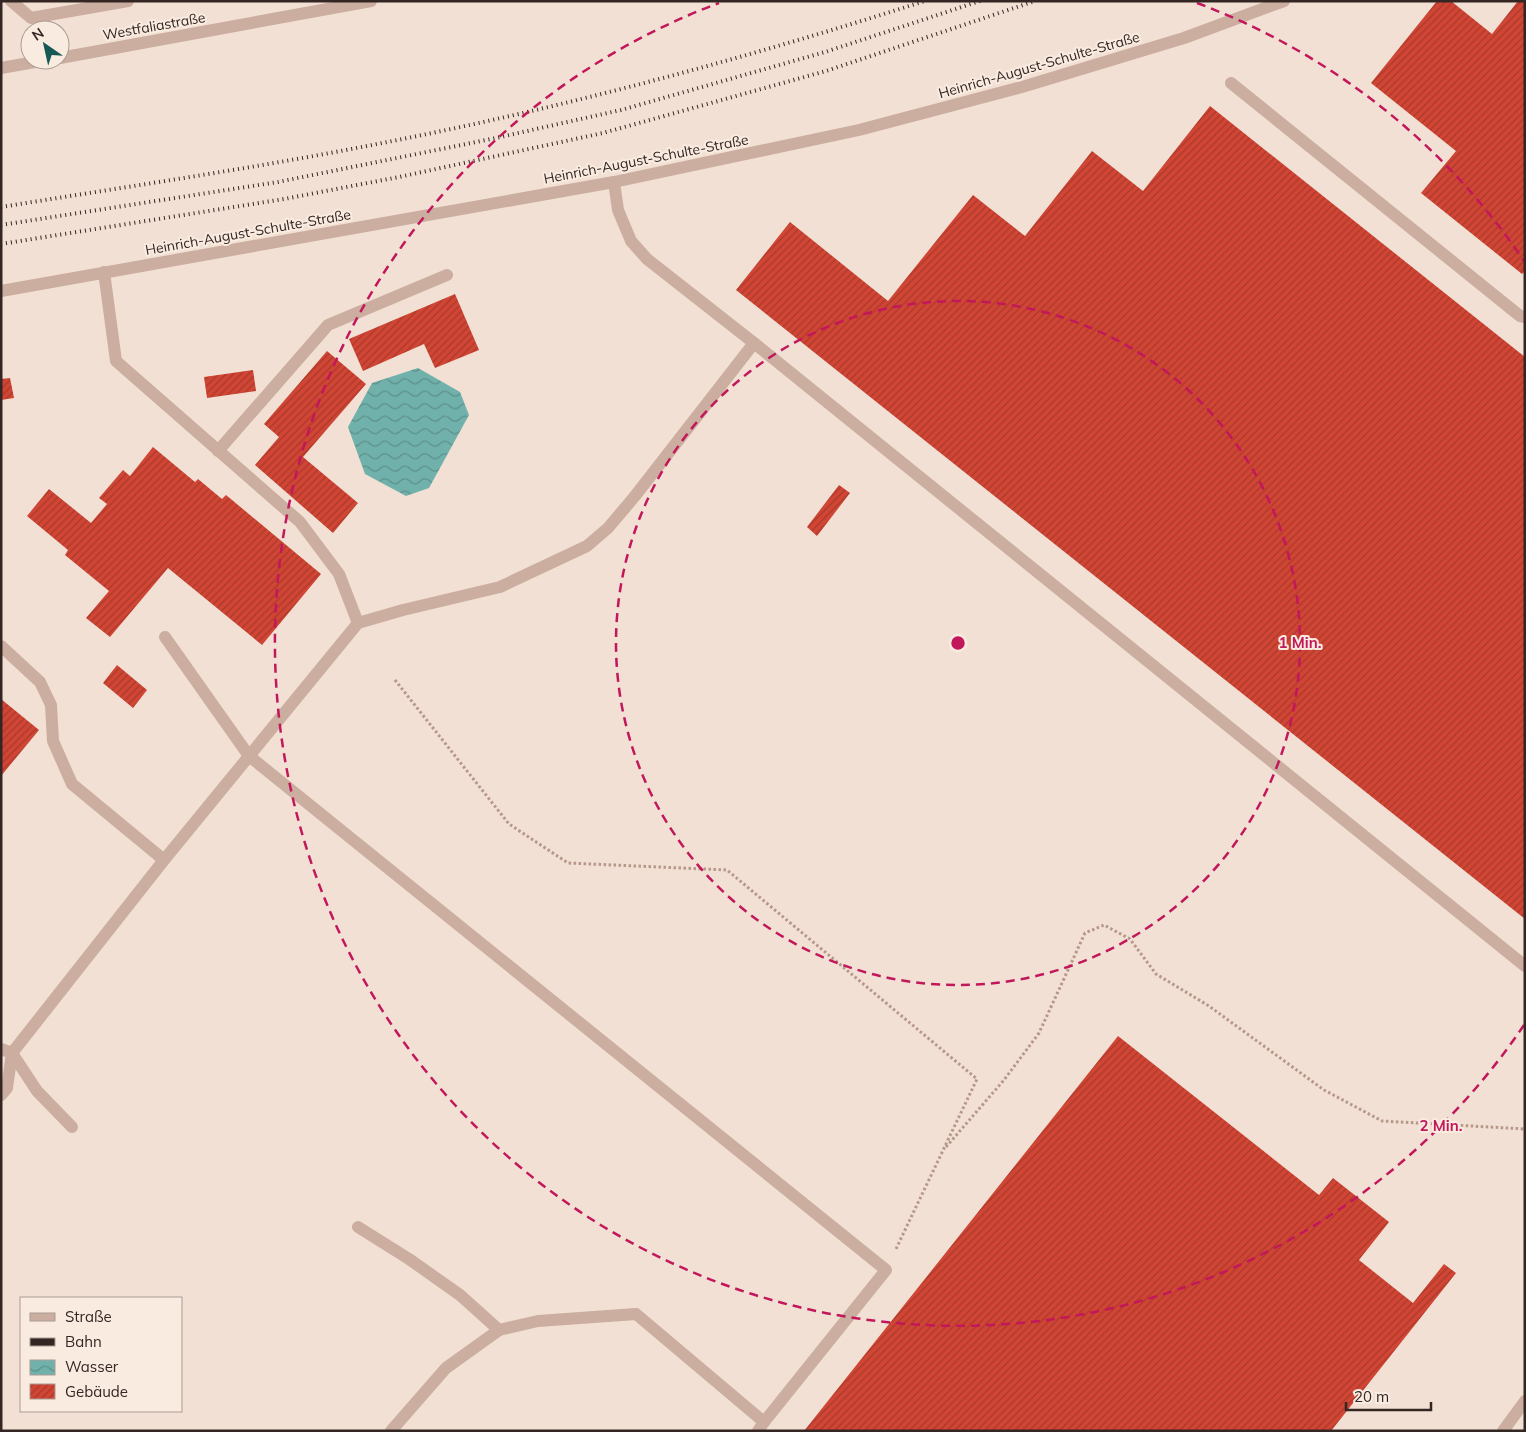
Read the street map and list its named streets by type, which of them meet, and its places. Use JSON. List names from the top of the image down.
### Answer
{
  "streets": {
    "street": ["Westfaliastraße", "Heinrich-August-Schulte-Straße"]
  },
  "legend": [
    "Straße",
    "Bahn",
    "Wasser",
    "Gebäude"
  ],
  "scale_bar": "20 m",
  "north": "top left",
  "rings": ["1 Min.", "2 Min."]
}
